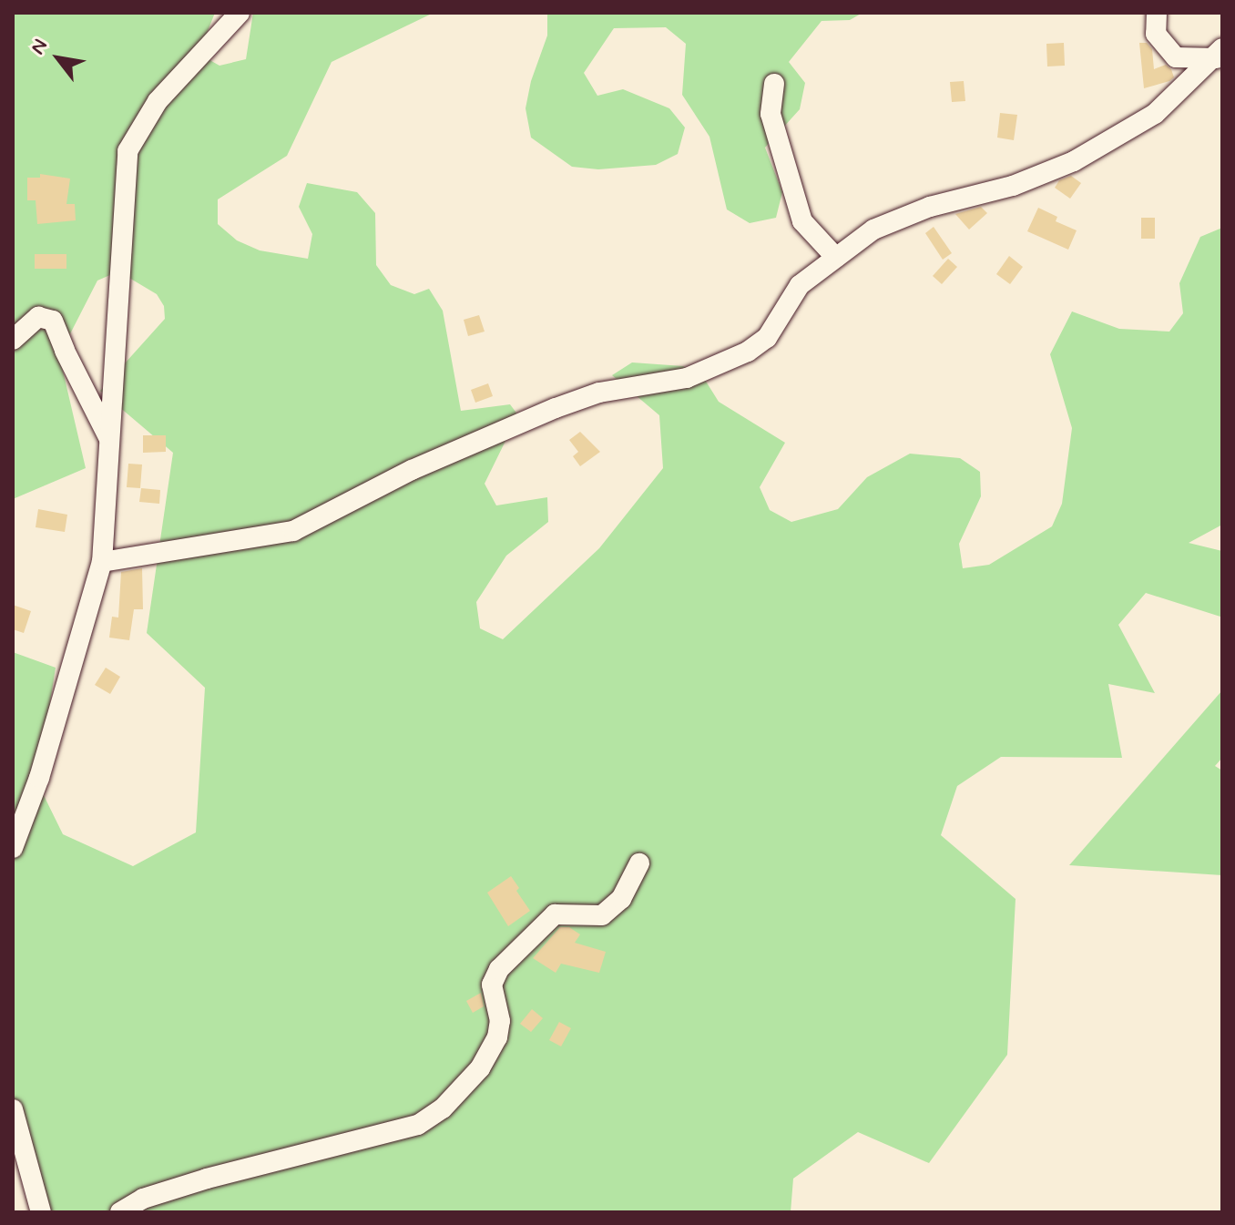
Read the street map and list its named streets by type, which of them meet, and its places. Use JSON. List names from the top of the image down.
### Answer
{
  "north": "top left"
}
